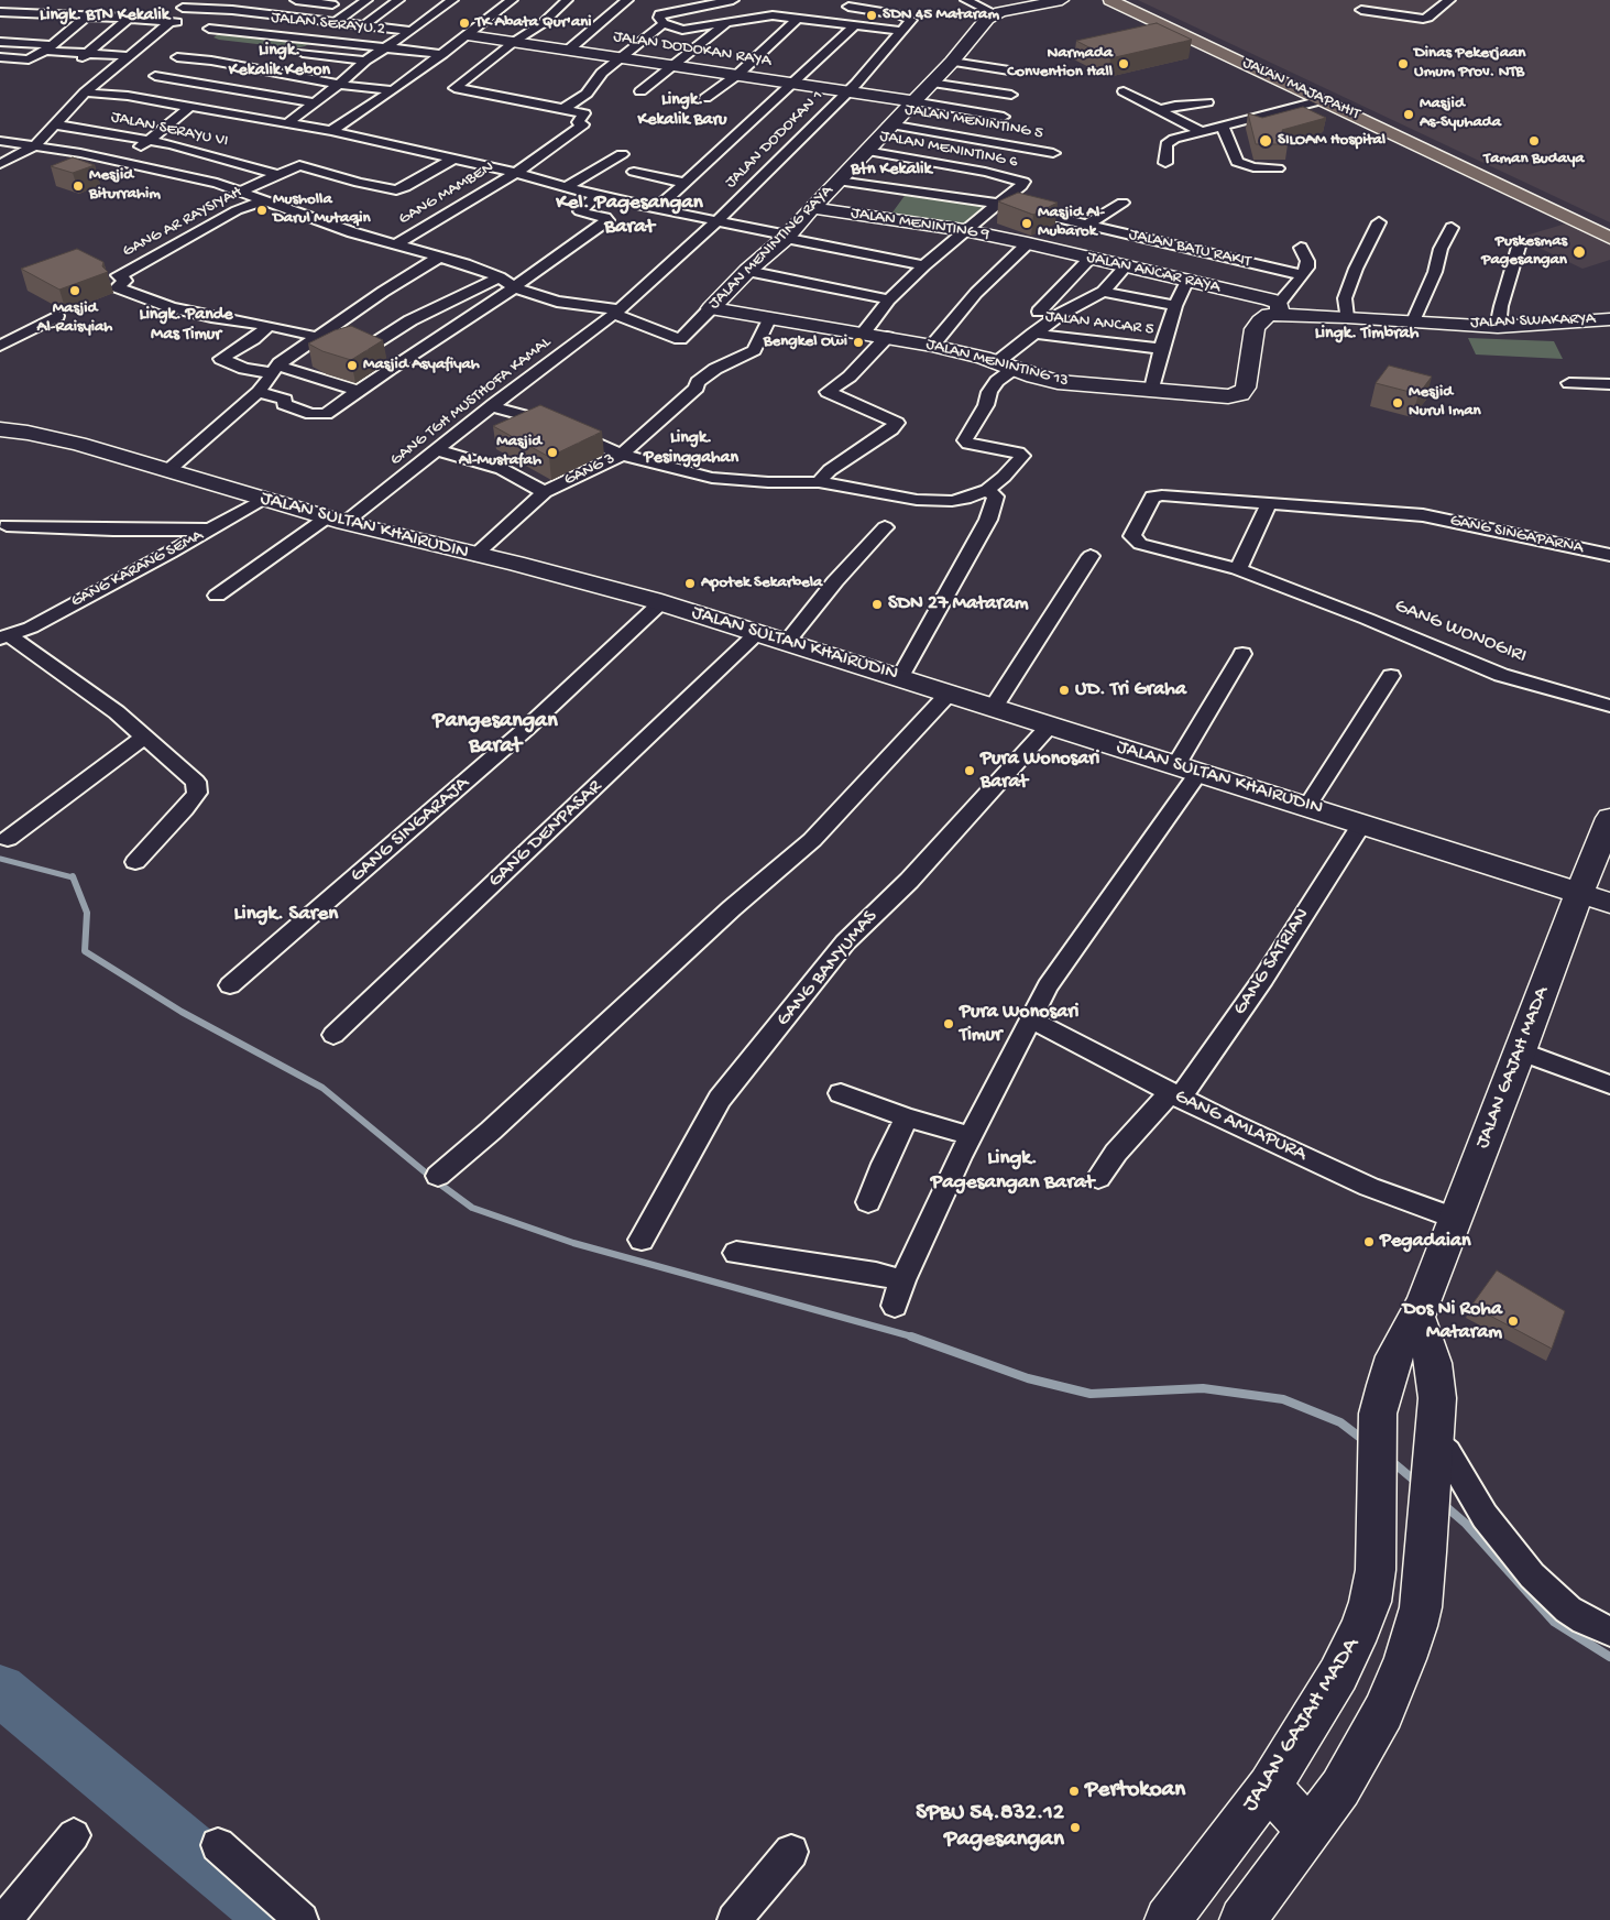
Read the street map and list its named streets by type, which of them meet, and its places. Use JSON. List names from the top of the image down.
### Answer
{
  "streets": {
    "main road": ["JALAN MAJAPAHIT"],
    "street": [
      "JALAN SERAYU 2",
      "JALAN DODOKAN RAYA",
      "JALAN MENINTING 5",
      "JALAN SERAYU VI",
      "JALAN DODOKAN 1",
      "JALAN MENINTING 6",
      "GANG MAMBEN",
      "GANG AR RAYSIYAH",
      "JALAN MENINTING 9",
      "JALAN MENINTING RAYA",
      "JALAN BATU RAKIT",
      "JALAN ANCAR RAYA",
      "JALAN SWAKARYA",
      "JALAN ANCAR 5",
      "JALAN MENINTING 13",
      "GANG TGH MUSTHOFA KAMAL",
      "GANG 3",
      "JALAN SULTAN KHAIRUDIN",
      "GANG SINGAPARNA",
      "GANG KARANG SEMA",
      "GANG WONOGIRI",
      "GANG SINGARAJA",
      "GANG DENPASAR",
      "GANG SATRIAN",
      "GANG BANYUMAS",
      "JALAN GAJAH MADA",
      "GANG AMLAPURA"
    ]
  },
  "crossings": [
    ["JALAN DODOKAN RAYA", "JALAN DODOKAN 1"],
    ["JALAN DODOKAN RAYA", "JALAN MENINTING RAYA"],
    ["JALAN MENINTING 5", "JALAN MENINTING RAYA"],
    ["JALAN DODOKAN 1", "JALAN MENINTING RAYA"],
    ["JALAN DODOKAN 1", "GANG TGH MUSTHOFA KAMAL"],
    ["JALAN MENINTING 6", "JALAN MENINTING RAYA"],
    ["JALAN MENINTING 6", "JALAN BATU RAKIT"],
    ["JALAN MENINTING 9", "JALAN MENINTING RAYA"],
    ["JALAN MENINTING 9", "JALAN ANCAR RAYA"],
    ["JALAN MENINTING RAYA", "JALAN BATU RAKIT"],
    ["JALAN MENINTING RAYA", "JALAN MENINTING 13"],
    ["JALAN MENINTING RAYA", "GANG TGH MUSTHOFA KAMAL"],
    ["JALAN ANCAR RAYA", "JALAN SWAKARYA"],
    ["JALAN ANCAR RAYA", "JALAN ANCAR 5"],
    ["JALAN ANCAR RAYA", "JALAN MENINTING 13"],
    ["JALAN SWAKARYA", "JALAN MENINTING 13"],
    ["JALAN ANCAR 5", "JALAN MENINTING 13"],
    ["JALAN MENINTING 13", "GANG 3"],
    ["GANG TGH MUSTHOFA KAMAL", "JALAN SULTAN KHAIRUDIN"],
    ["GANG 3", "JALAN SULTAN KHAIRUDIN"],
    ["JALAN SULTAN KHAIRUDIN", "GANG KARANG SEMA"],
    ["JALAN SULTAN KHAIRUDIN", "GANG SINGARAJA"],
    ["JALAN SULTAN KHAIRUDIN", "GANG DENPASAR"],
    ["JALAN SULTAN KHAIRUDIN", "GANG SATRIAN"],
    ["JALAN SULTAN KHAIRUDIN", "GANG BANYUMAS"],
    ["JALAN SULTAN KHAIRUDIN", "JALAN GAJAH MADA"],
    ["GANG SINGAPARNA", "GANG WONOGIRI"],
    ["GANG SATRIAN", "GANG AMLAPURA"],
    ["JALAN GAJAH MADA", "GANG AMLAPURA"]
  ],
  "districts": [
    "Lingk. BTN Kekalik",
    "Lingk. Kekalik Kebon",
    "Lingk. Kekalik Baru",
    "Btn Kekalik",
    "Kel. Pagesangan Barat",
    "Lingk. Pande Mas Timur",
    "Lingk. Timbrah",
    "Lingk. Pesinggahan",
    "Pangesangan Barat",
    "Lingk. Saren",
    "Lingk. Pagesangan Barat"
  ],
  "places": [
    "SDN 45 Mataram",
    "TK Abata Qur'ani",
    "Narmada Convention Hall",
    "Dinas Pekerjaan Umum Prov. NTB",
    "Masjid As-Syuhada",
    "SILOAM Hospital",
    "Taman Budaya",
    "Mesjid Biturrahim",
    "Musholla Darul Mutaqin",
    "Masjid Al- Mubarok",
    "Puskesmas Pagesangan",
    "Masjid Al-Raisyiah",
    "Bengkel Owi",
    "Masjid Asyafiyah",
    "Mesjid Nurul Iman",
    "Masjid Al-Mustafah",
    "Apotek Sekarbela",
    "SDN 27 Mataram",
    "UD. Tri Graha",
    "Pura Wonosari Barat",
    "Pura Wonosari Timur",
    "Pegadaian",
    "Dos Ni Roha Mataram",
    "Pertokoan",
    "SPBU 54.832.12 Pagesangan"
  ]
}
